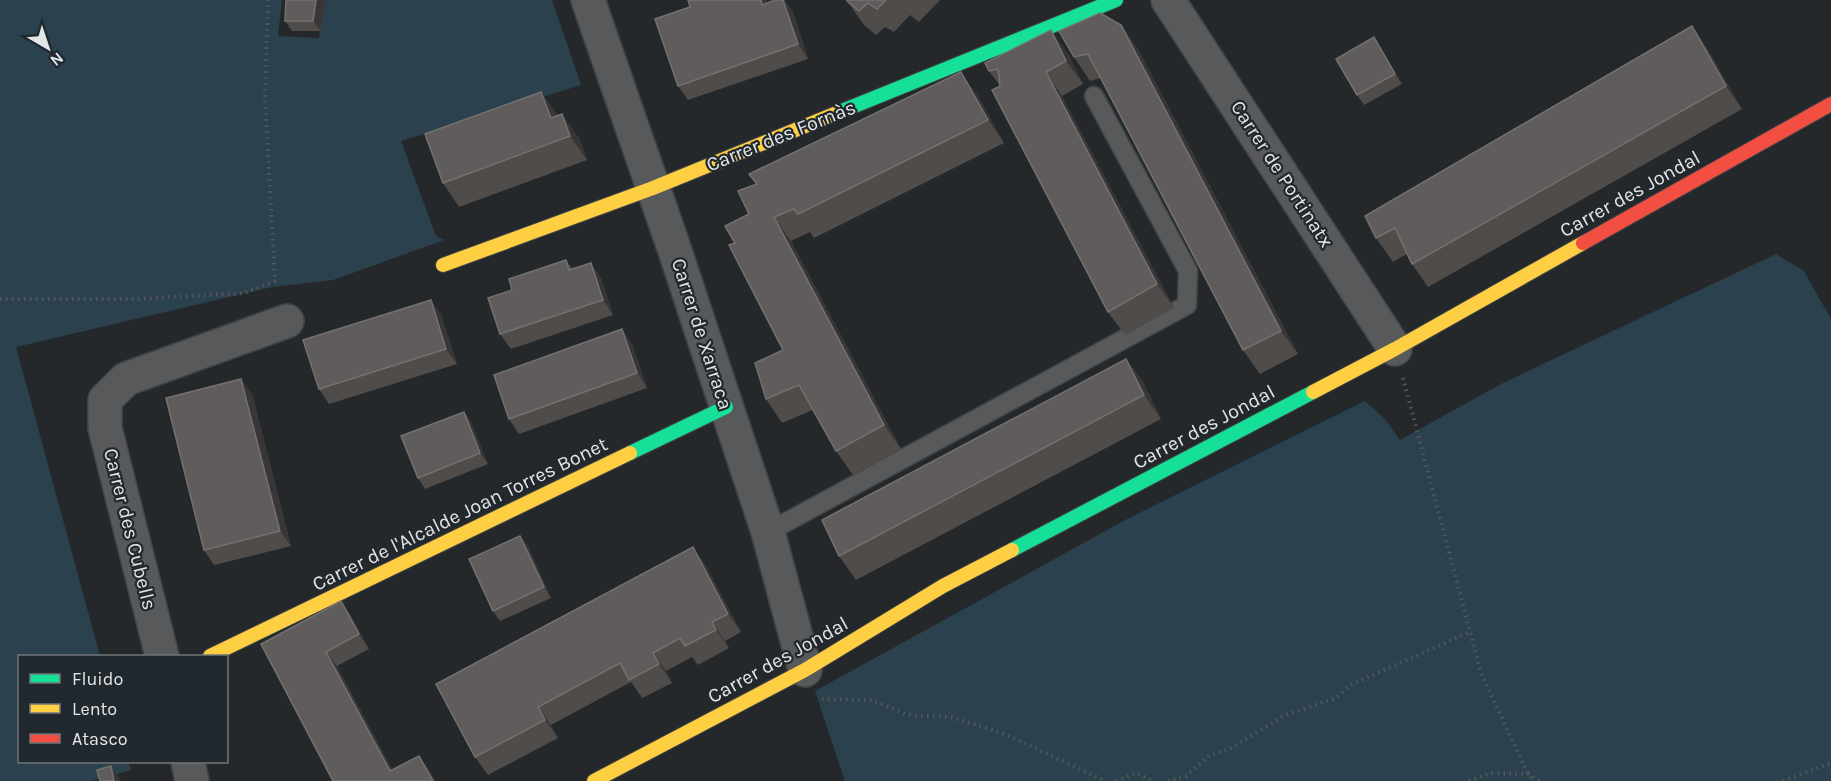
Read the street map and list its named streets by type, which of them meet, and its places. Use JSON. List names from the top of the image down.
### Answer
{
  "streets": {
    "street": [
      "Carrer des Fornàs",
      "Carrer de Portinatx",
      "Carrer des Jondal",
      "Carrer de Xarraca",
      "Carrer de l'Alcalde Joan Torres Bonet",
      "Carrer des Cubells"
    ]
  },
  "crossings": [
    ["Carrer des Fornàs", "Carrer de Xarraca"],
    ["Carrer de Portinatx", "Carrer des Jondal"],
    ["Carrer des Jondal", "Carrer de Xarraca"],
    ["Carrer de Xarraca", "Carrer de l'Alcalde Joan Torres Bonet"]
  ],
  "legend": ["Fluido", "Lento", "Atasco"],
  "north": "bottom right"
}
